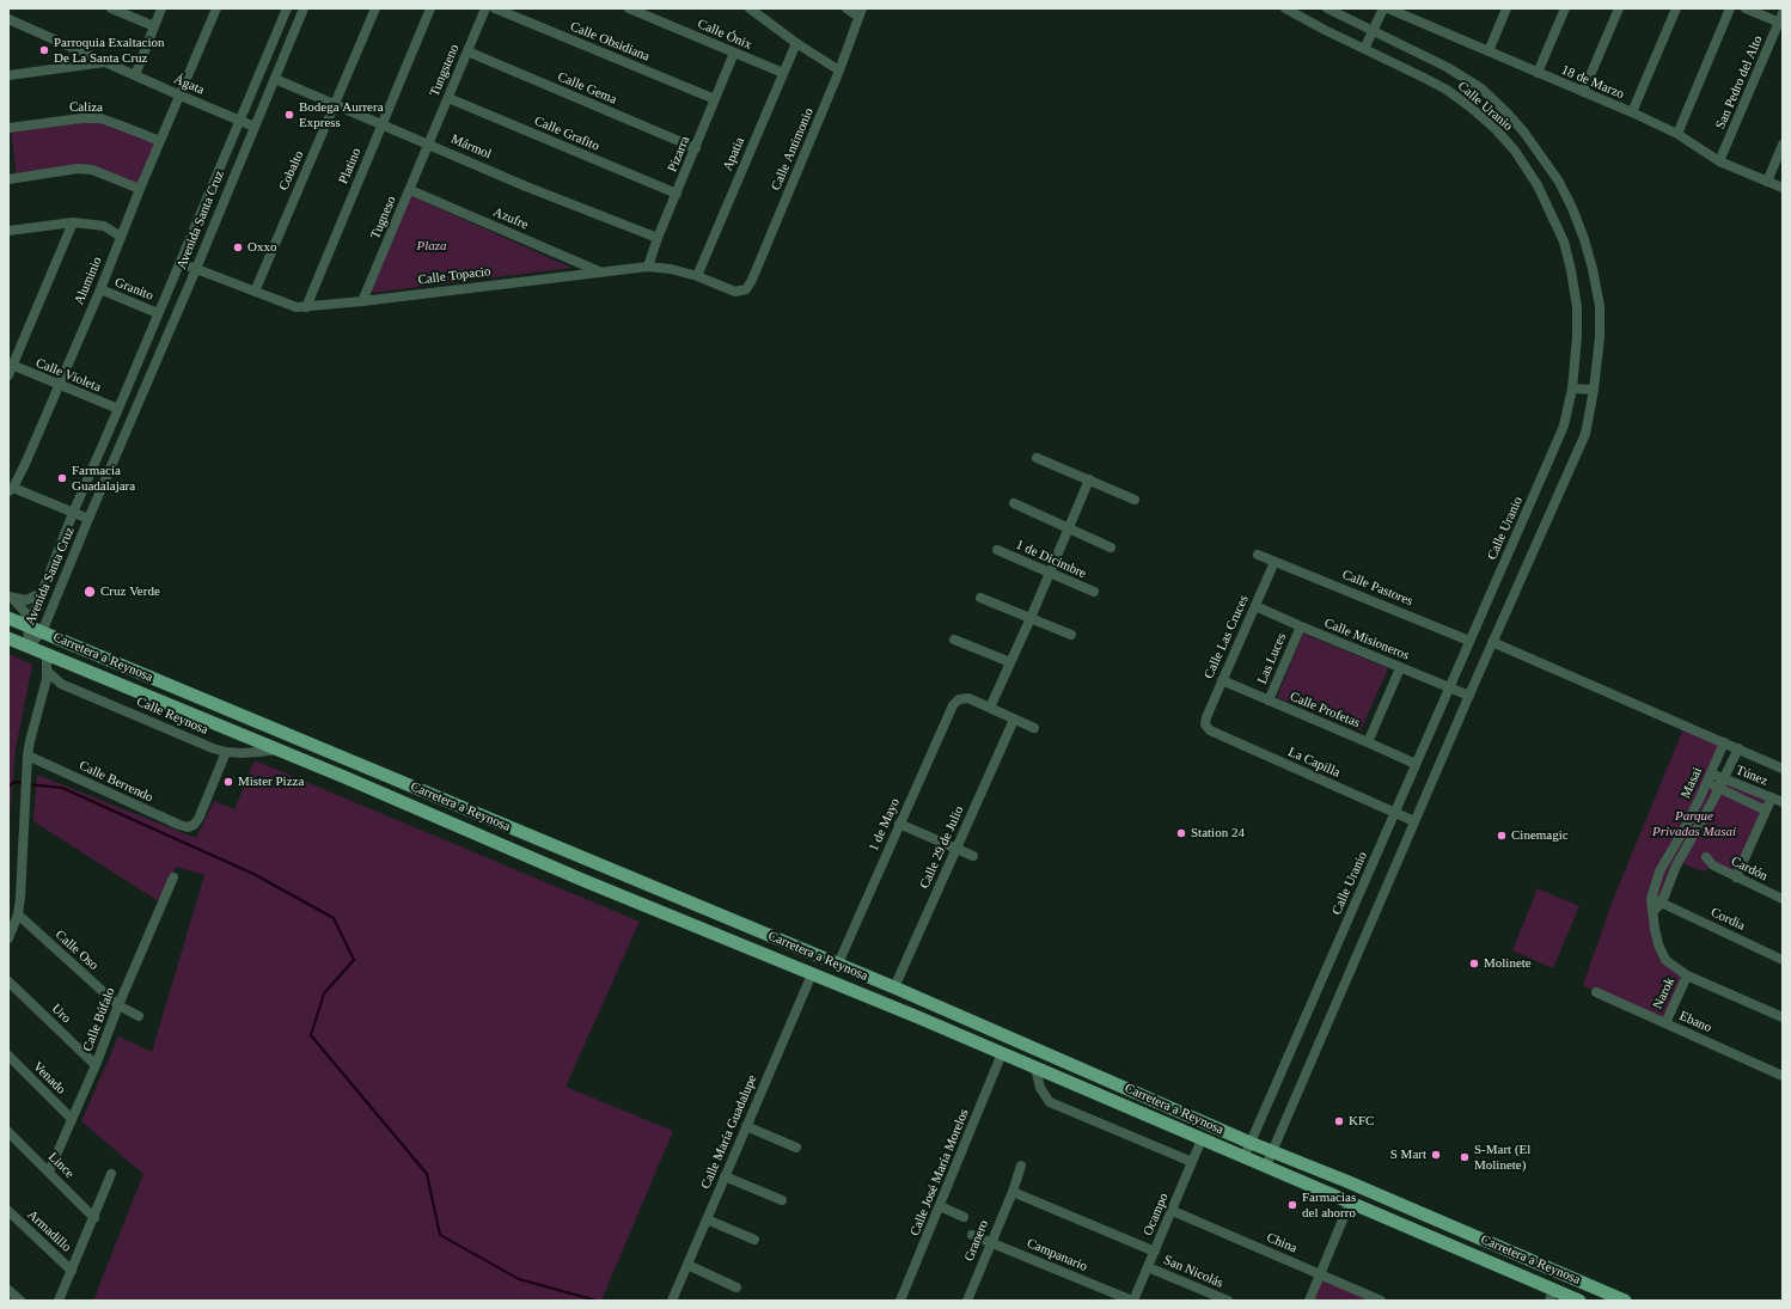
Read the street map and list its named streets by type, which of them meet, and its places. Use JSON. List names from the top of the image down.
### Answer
{
  "streets": {
    "main road": ["Carretera a Reynosa"],
    "street": [
      "Calle Ónix",
      "Calle Obsidiana",
      "Tungsteno",
      "18 de Marzo",
      "San Pedro del Alto",
      "Ágata",
      "Calle Gema",
      "Calle Uranio",
      "Caliza",
      "Calle Grafito",
      "Mármol",
      "Calle Antimonio",
      "Pizarra",
      "Apatia",
      "Platino",
      "Cobalto",
      "Tugneso",
      "Azufre",
      "Avenida Santa Cruz",
      "Calle Topacio",
      "Aluminio",
      "Granito",
      "Calle Violeta",
      "1 de Dicimbre",
      "Calle Pastores",
      "Calle Las Cruces",
      "Calle Misioneros",
      "Las Luces",
      "Calle Profetas",
      "Calle Reynosa",
      "La Capilla",
      "Túnez",
      "Calle Berrendo",
      "Masai",
      "1 de Mayo",
      "Calle 29 de Julio",
      "Cardón",
      "Cordia",
      "Calle Oso",
      "Narok",
      "Uro",
      "Calle Búfalo",
      "Ebano",
      "Venado",
      "Calle María Guadalupe",
      "Lince",
      "Calle José María Morelos",
      "Ocampo",
      "Armadillo",
      "Granero",
      "China",
      "Campanario",
      "San Nicolás"
    ]
  },
  "crossings": [
    ["Calle Ónix", "Pizarra"],
    ["Calle Ónix", "Apatia"],
    ["Calle Obsidiana", "Pizarra"],
    ["Tungsteno", "Calle Gema"],
    ["Tungsteno", "Calle Grafito"],
    ["Tungsteno", "Mármol"],
    ["Tungsteno", "Tugneso"],
    ["18 de Marzo", "San Pedro del Alto"],
    ["Ágata", "Avenida Santa Cruz"],
    ["Ágata", "Aluminio"],
    ["Calle Gema", "Pizarra"],
    ["Calle Uranio", "Calle Pastores"],
    ["Calle Uranio", "Calle Misioneros"],
    ["Calle Uranio", "Carretera a Reynosa"],
    ["Calle Uranio", "Calle Profetas"],
    ["Calle Uranio", "La Capilla"],
    ["Caliza", "Aluminio"],
    ["Calle Grafito", "Pizarra"],
    ["Mármol", "Pizarra"],
    ["Mármol", "Platino"],
    ["Mármol", "Cobalto"],
    ["Mármol", "Tugneso"],
    ["Mármol", "Avenida Santa Cruz"],
    ["Calle Antimonio", "Calle Topacio"],
    ["Pizarra", "Calle Topacio"],
    ["Apatia", "Calle Topacio"],
    ["Platino", "Calle Topacio"],
    ["Cobalto", "Calle Topacio"],
    ["Tugneso", "Azufre"],
    ["Tugneso", "Calle Topacio"],
    ["Azufre", "Calle Topacio"],
    ["Avenida Santa Cruz", "Calle Topacio"],
    ["Avenida Santa Cruz", "Aluminio"],
    ["Avenida Santa Cruz", "Granito"],
    ["Avenida Santa Cruz", "Calle Violeta"],
    ["Avenida Santa Cruz", "Carretera a Reynosa"],
    ["Aluminio", "Granito"],
    ["Aluminio", "Calle Violeta"],
    ["Calle Pastores", "Calle Las Cruces"],
    ["Calle Las Cruces", "Calle Misioneros"],
    ["Calle Las Cruces", "Calle Profetas"],
    ["Calle Las Cruces", "La Capilla"],
    ["Calle Misioneros", "Las Luces"],
    ["Carretera a Reynosa", "Calle Reynosa"],
    ["Carretera a Reynosa", "1 de Mayo"],
    ["Carretera a Reynosa", "Calle 29 de Julio"],
    ["Carretera a Reynosa", "Calle María Guadalupe"],
    ["Carretera a Reynosa", "Calle José María Morelos"],
    ["Carretera a Reynosa", "Ocampo"],
    ["Las Luces", "Calle Profetas"],
    ["Calle Reynosa", "Calle Berrendo"],
    ["Túnez", "Masai"],
    ["Masai", "Cordia"],
    ["Masai", "Narok"],
    ["Calle Oso", "Calle Búfalo"],
    ["Narok", "Ebano"],
    ["Uro", "Calle Búfalo"],
    ["Calle Búfalo", "Venado"],
    ["Calle Búfalo", "Lince"],
    ["Ocampo", "China"],
    ["Ocampo", "Campanario"],
    ["Ocampo", "San Nicolás"],
    ["Granero", "Campanario"]
  ],
  "parks": ["Plaza", "Parque Privadas Masai"],
  "places": [
    "Parroquia Exaltacion De La Santa Cruz",
    "Bodega Aurrera Express",
    "Oxxo",
    "Farmacia Guadalajara",
    "Cruz Verde",
    "Mister Pizza",
    "Station 24",
    "Cinemagic",
    "Molinete",
    "KFC",
    "S Mart",
    "S-Mart (El Molinete)",
    "Farmacias del ahorro"
  ]
}
